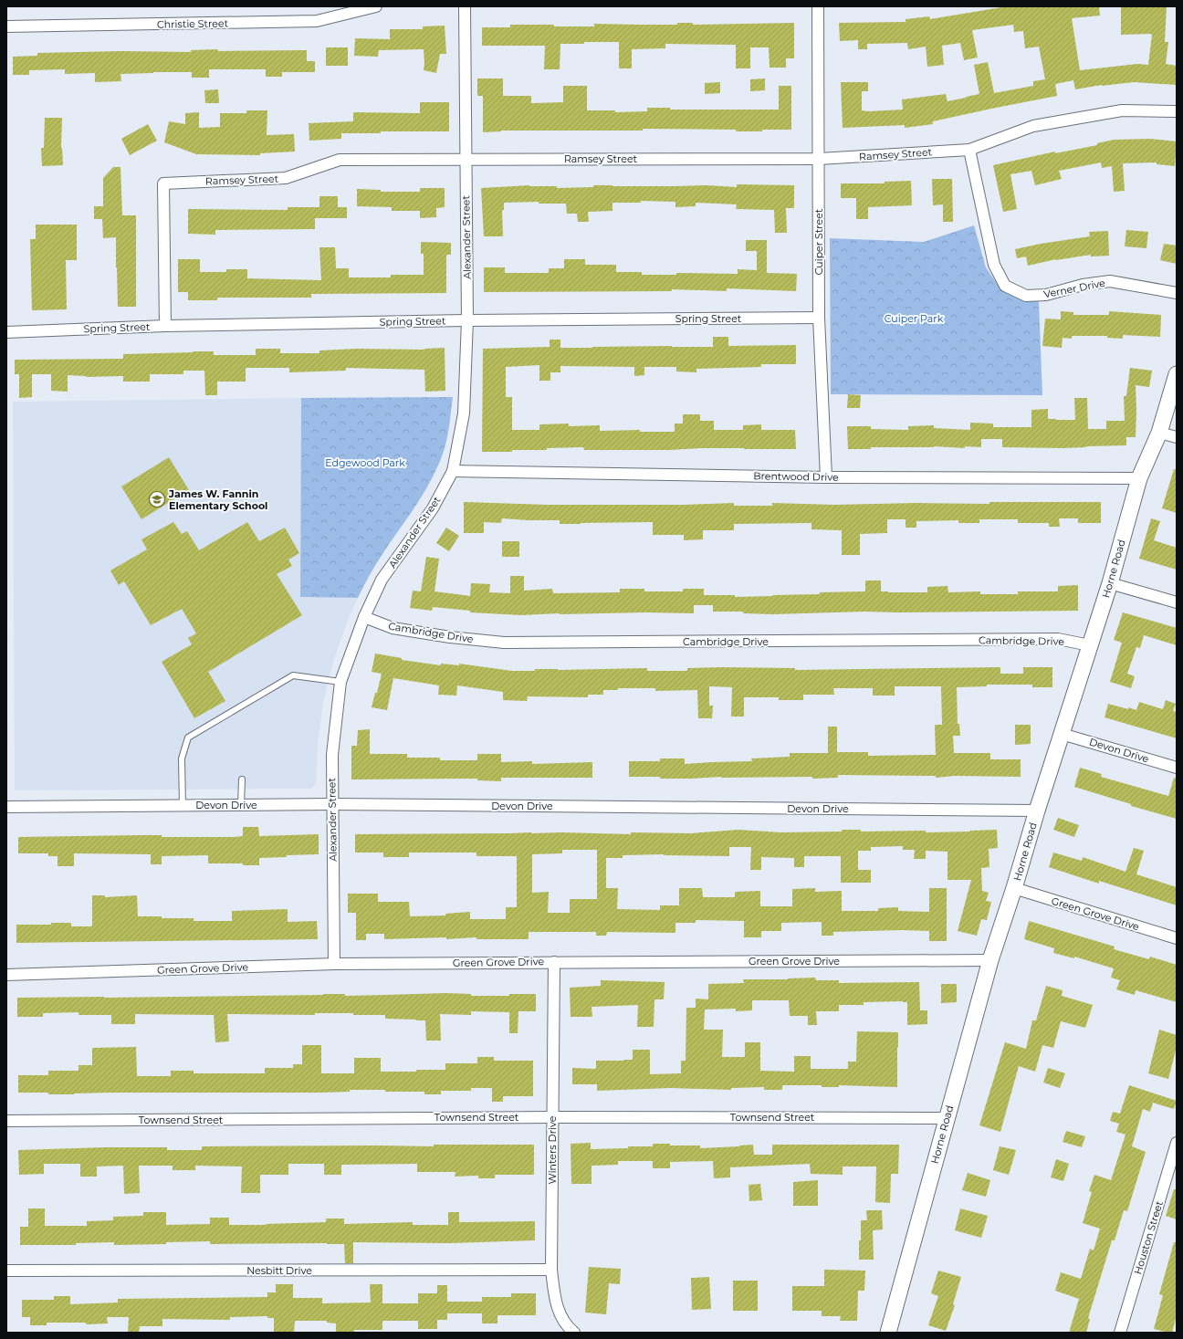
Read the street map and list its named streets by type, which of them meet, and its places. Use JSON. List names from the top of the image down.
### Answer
{
  "streets": {
    "main road": ["Horne Road"],
    "street": [
      "Christie Street",
      "Ramsey Street",
      "Alexander Street",
      "Cuiper Street",
      "Verner Drive",
      "Spring Street",
      "Brentwood Drive",
      "Cambridge Drive",
      "Devon Drive",
      "Green Grove Drive",
      "Townsend Street",
      "Winters Drive",
      "Houston Street",
      "Nesbitt Drive"
    ]
  },
  "crossings": [
    ["Ramsey Street", "Alexander Street"],
    ["Ramsey Street", "Cuiper Street"],
    ["Ramsey Street", "Verner Drive"],
    ["Ramsey Street", "Spring Street"],
    ["Alexander Street", "Spring Street"],
    ["Alexander Street", "Brentwood Drive"],
    ["Alexander Street", "Cambridge Drive"],
    ["Alexander Street", "Devon Drive"],
    ["Alexander Street", "Green Grove Drive"],
    ["Cuiper Street", "Spring Street"],
    ["Cuiper Street", "Brentwood Drive"],
    ["Brentwood Drive", "Horne Road"],
    ["Horne Road", "Cambridge Drive"],
    ["Horne Road", "Devon Drive"],
    ["Horne Road", "Green Grove Drive"],
    ["Horne Road", "Townsend Street"],
    ["Green Grove Drive", "Winters Drive"],
    ["Townsend Street", "Winters Drive"],
    ["Winters Drive", "Nesbitt Drive"]
  ],
  "parks": ["Cuiper Park", "Edgewood Park"],
  "places": {
    "school or university": ["James W. Fannin Elementary School"]
  }
}
